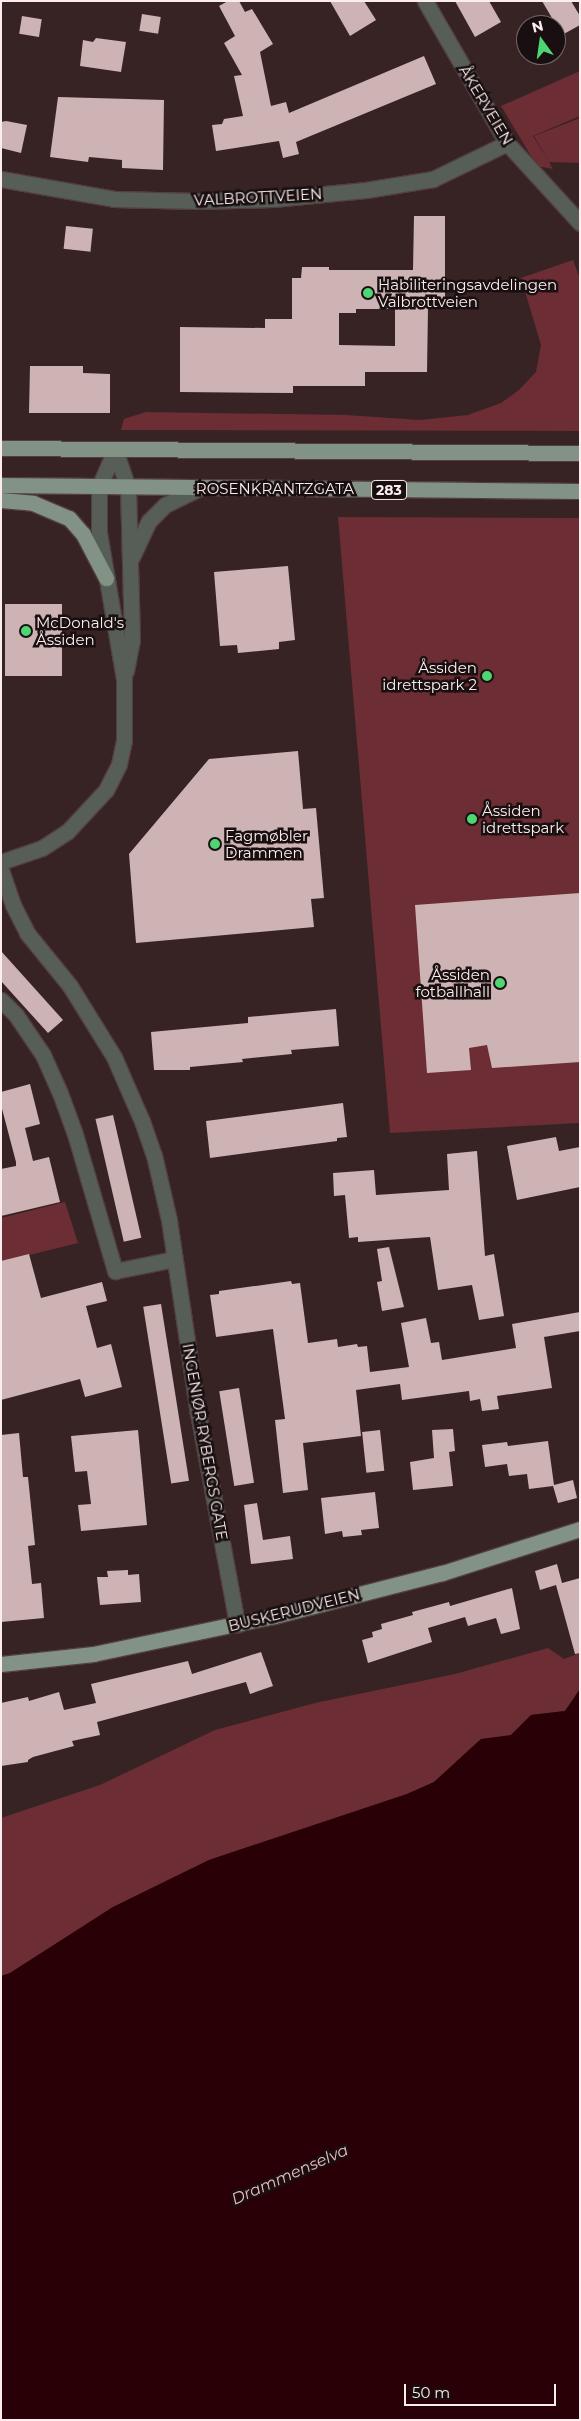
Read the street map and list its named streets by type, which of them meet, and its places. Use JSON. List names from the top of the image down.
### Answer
{
  "streets": {
    "main road": ["ROSENKRANTZGATA", "283", "BUSKERUDVEIEN"],
    "street": ["ÅKERVEIEN", "VALBROTTVEIEN", "INGENIØR RYBERGS GATE"]
  },
  "crossings": [
    ["ÅKERVEIEN", "VALBROTTVEIEN"],
    ["INGENIØR RYBERGS GATE", "BUSKERUDVEIEN"]
  ],
  "water": ["Drammenselva"],
  "places": [
    "Habiliteringsavdelingen Valbrottveien",
    "McDonald's Åssiden",
    "Åssiden idrettspark 2",
    "Åssiden idrettspark",
    "Fagmøbler Drammen",
    "Åssiden fotballhall"
  ],
  "scale_bar": "50 m",
  "north": "top"
}
